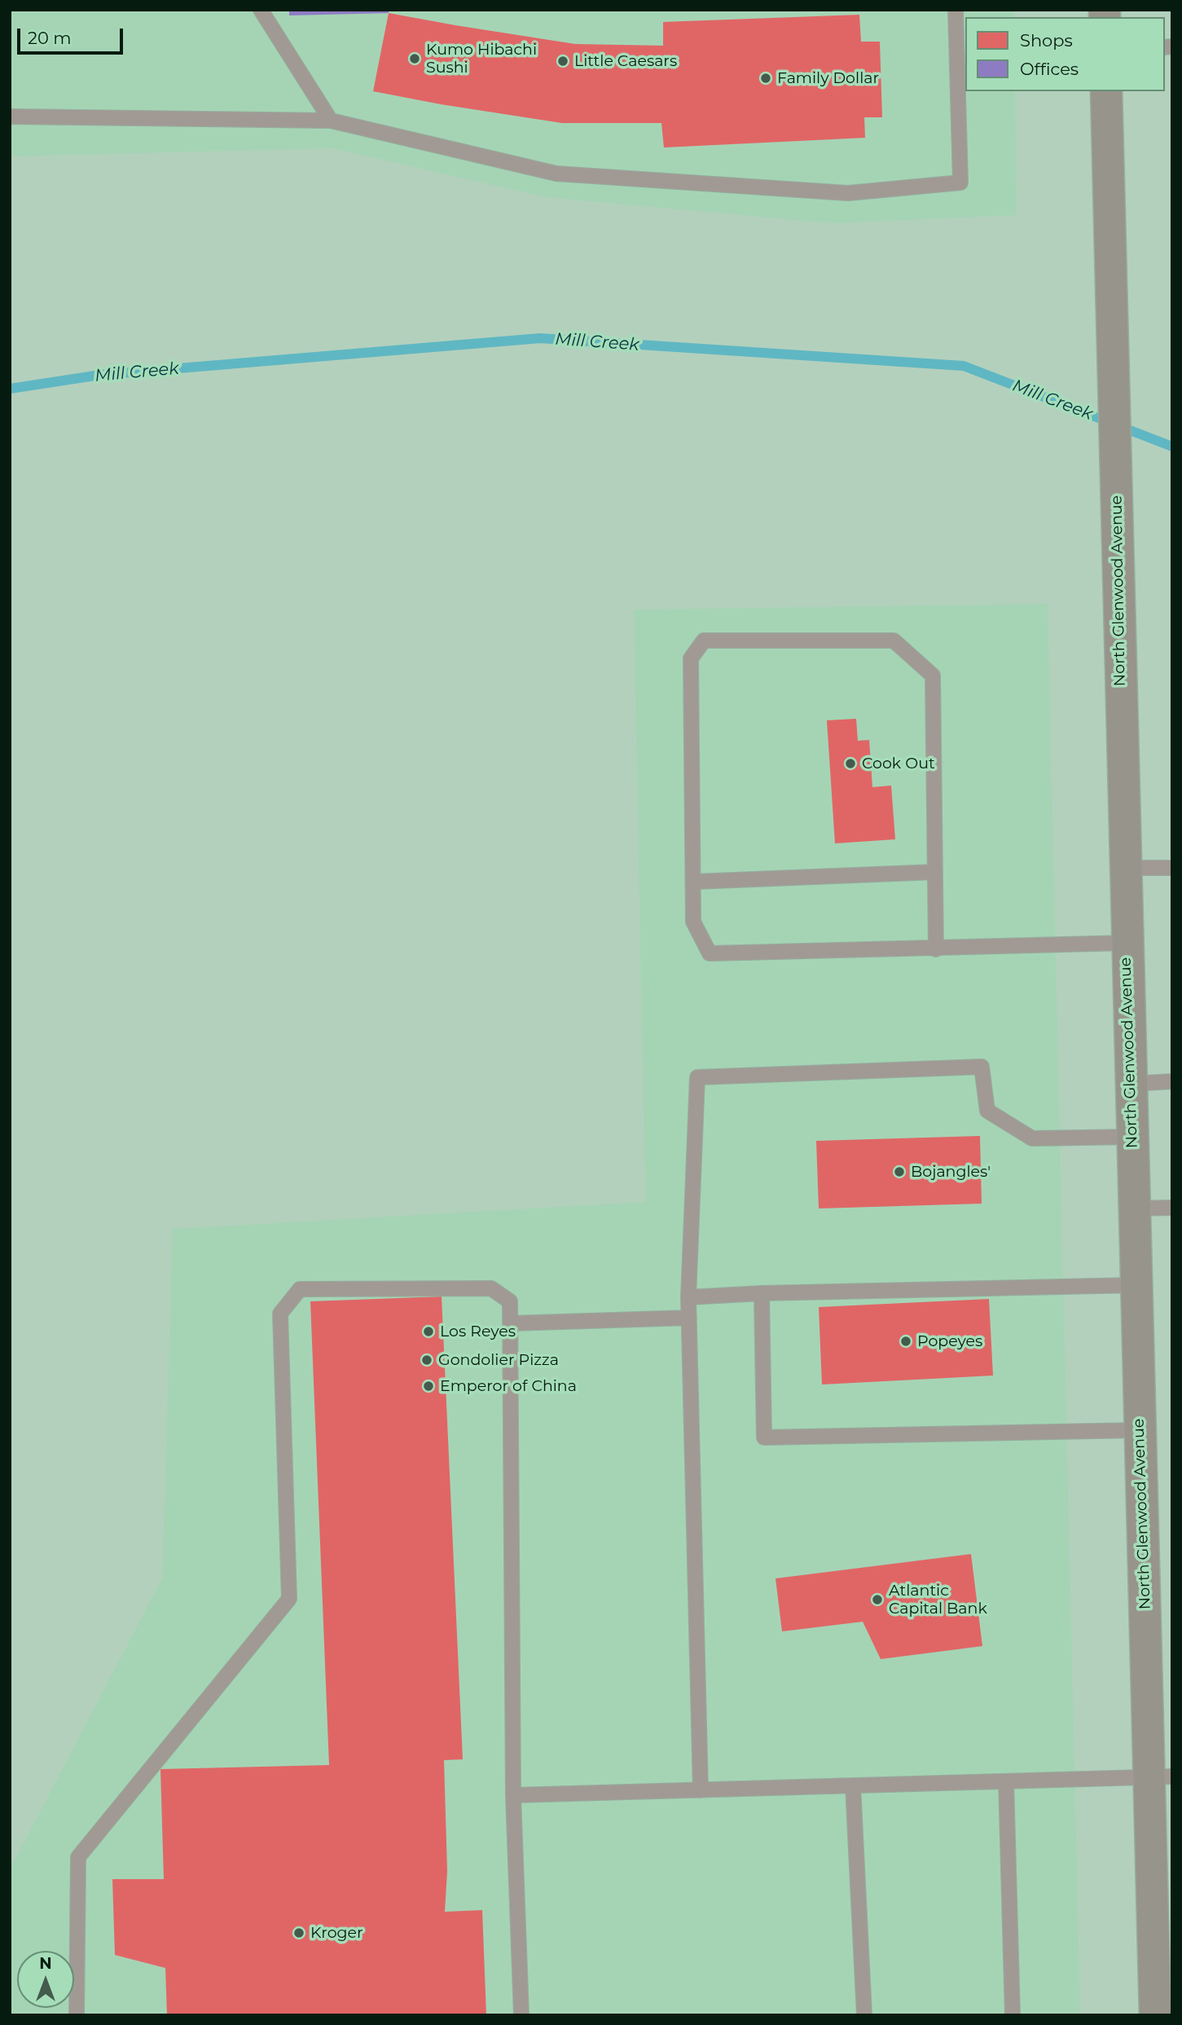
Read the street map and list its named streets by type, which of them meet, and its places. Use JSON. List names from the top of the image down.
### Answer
{
  "streets": {
    "main road": ["North Glenwood Avenue"]
  },
  "water": ["Mill Creek"],
  "places": [
    "Kumo Hibachi Sushi",
    "Little Caesars",
    "Family Dollar",
    "Cook Out",
    "Bojangles'",
    "Los Reyes",
    "Popeyes",
    "Gondolier Pizza",
    "Emperor of China",
    "Atlantic Capital Bank",
    "Kroger"
  ],
  "legend": ["Shops", "Offices"],
  "scale_bar": "20 m",
  "north": "top"
}
